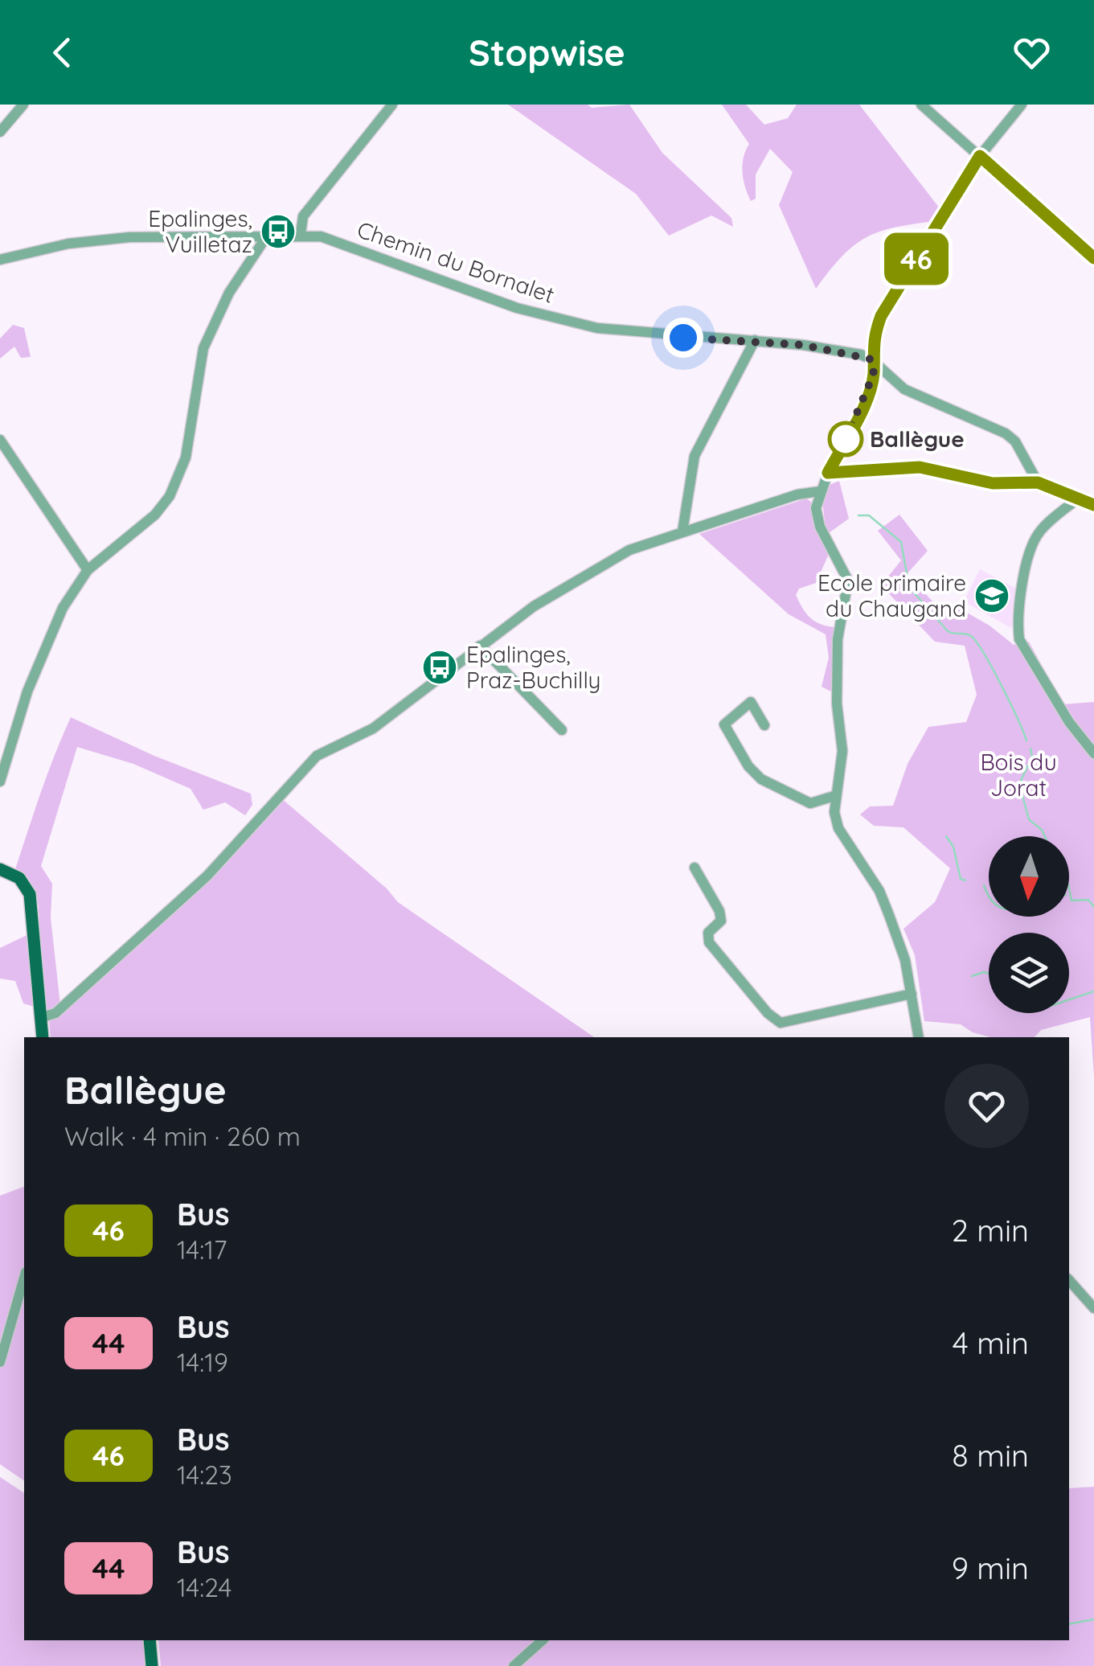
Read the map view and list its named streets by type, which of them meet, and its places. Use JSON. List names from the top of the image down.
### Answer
{
  "streets": {
    "street": ["Chemin du Bornalet"]
  },
  "parks": ["Bois du Jorat"],
  "places": {
    "bus stop": ["Epalinges, Vuilletaz", "Epalinges, Praz-Buchilly"],
    "other": ["Ballègue"],
    "school or university": ["Ecole primaire du Chaugand"]
  },
  "lines": ["bus line 46"],
  "north": "bottom",
  "page": {
    "header": "Stopwise",
    "on_map": "46",
    "heading": ["Ballègue", "Walk · 4 min · 260 m"],
    "list": [
      {
        "mark": "46",
        "name": "Bus",
        "note": "14:17",
        "value": "2 min"
      },
      {
        "mark": "44",
        "name": "Bus",
        "note": "14:19",
        "value": "4 min"
      },
      {
        "mark": "46",
        "name": "Bus",
        "note": "14:23",
        "value": "8 min"
      },
      {
        "mark": "44",
        "name": "Bus",
        "note": "14:24",
        "value": "9 min"
      }
    ]
  }
}
